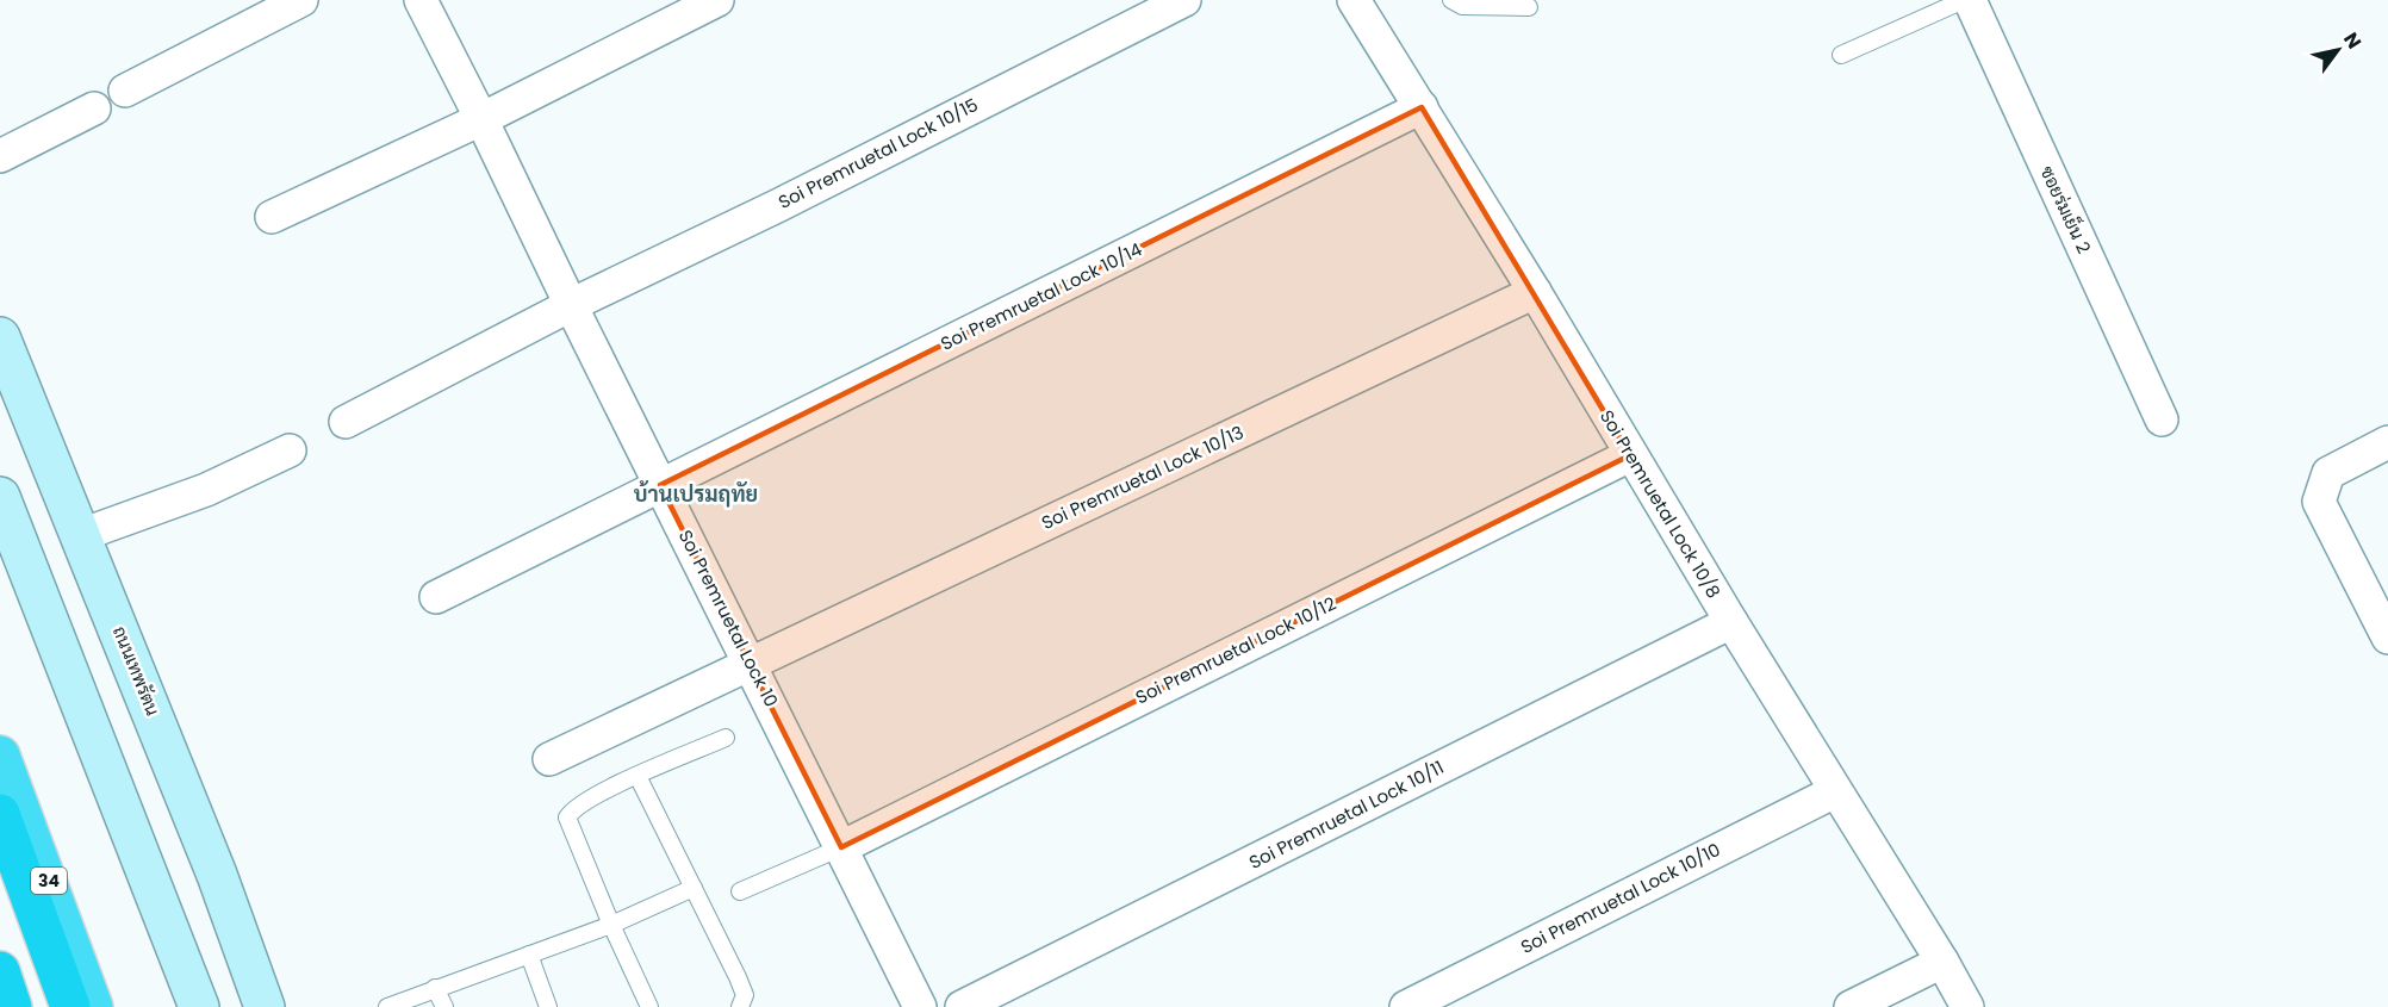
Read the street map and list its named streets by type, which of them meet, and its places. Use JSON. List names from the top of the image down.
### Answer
{
  "streets": {
    "highway": ["34"],
    "main road": ["ถนนเทพรัตน"],
    "street": [
      "Soi Premruetal Lock 10/15",
      "ซอยร่มเย็น 2",
      "Soi Premruetal Lock 10/14",
      "Soi Premruetal Lock 10/13",
      "Soi Premruetal Lock 10/8",
      "Soi Premruetal Lock 10",
      "Soi Premruetal Lock 10/12",
      "Soi Premruetal Lock 10/11",
      "Soi Premruetal Lock 10/10"
    ]
  },
  "crossings": [
    ["Soi Premruetal Lock 10/15", "Soi Premruetal Lock 10"],
    ["Soi Premruetal Lock 10/14", "Soi Premruetal Lock 10/8"],
    ["Soi Premruetal Lock 10/14", "Soi Premruetal Lock 10"],
    ["Soi Premruetal Lock 10/13", "Soi Premruetal Lock 10/8"],
    ["Soi Premruetal Lock 10/13", "Soi Premruetal Lock 10"],
    ["Soi Premruetal Lock 10/8", "Soi Premruetal Lock 10/12"],
    ["Soi Premruetal Lock 10/8", "Soi Premruetal Lock 10/11"],
    ["Soi Premruetal Lock 10/8", "Soi Premruetal Lock 10/10"],
    ["Soi Premruetal Lock 10", "Soi Premruetal Lock 10/12"]
  ],
  "districts": ["บ้านเปรมฤทัย"],
  "north": "top right"
}
